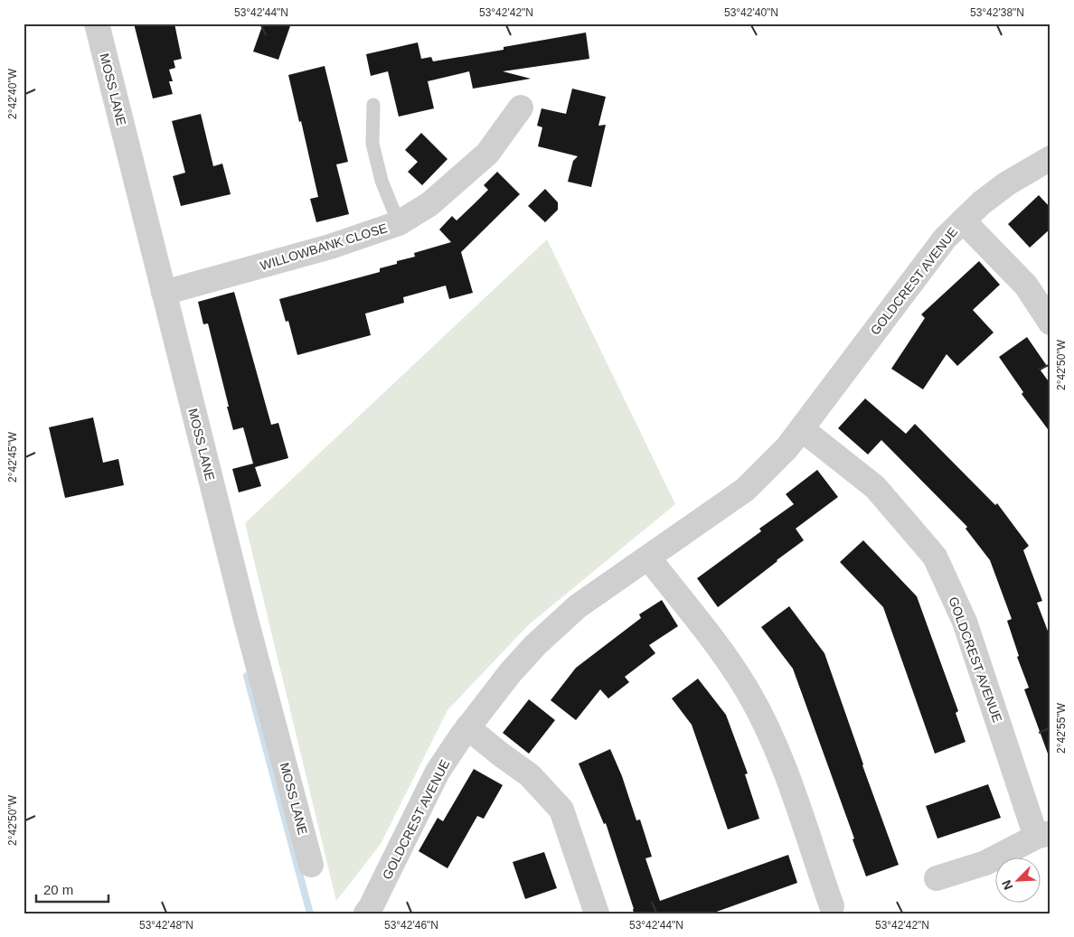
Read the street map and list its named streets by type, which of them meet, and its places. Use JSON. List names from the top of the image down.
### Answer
{
  "streets": {
    "street": ["MOSS LANE", "WILLOWBANK CLOSE", "GOLDCREST AVENUE"]
  },
  "crossings": [
    ["MOSS LANE", "WILLOWBANK CLOSE"]
  ],
  "scale_bar": "20 m",
  "north": "bottom left",
  "coordinates": [
    "53°42'44\"N",
    "53°42'42\"N",
    "53°42'40\"N",
    "53°42'38\"N",
    "2°42'40\"W",
    "2°42'50\"W",
    "2°42'45\"W",
    "2°42'55\"W",
    "53°42'48\"N",
    "53°42'46\"N"
  ]
}
